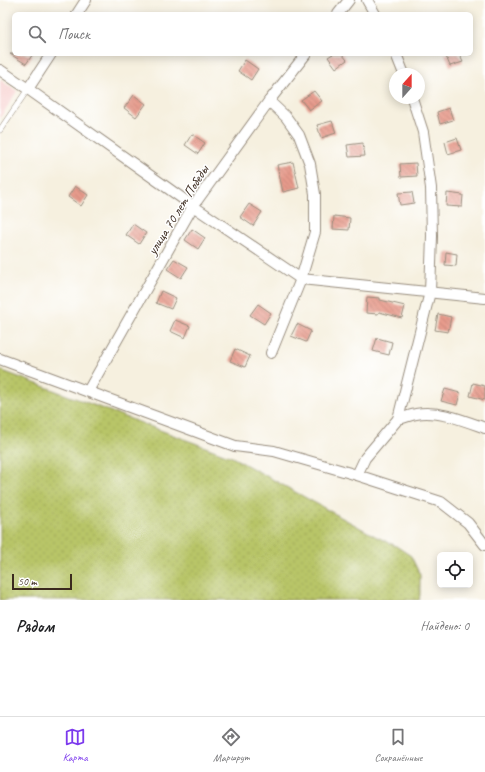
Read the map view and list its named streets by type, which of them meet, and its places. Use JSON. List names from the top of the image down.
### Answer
{
  "streets": {
    "street": ["улица 70 лет Победы"]
  },
  "scale_bar": "50 m",
  "north": "top",
  "page": {
    "search": "Поиск",
    "scale": "50 m",
    "heading": ["Рядом", "Найдено: 0"],
    "nav": ["Карта", "Маршрут", "Сохранённые"]
  }
}
